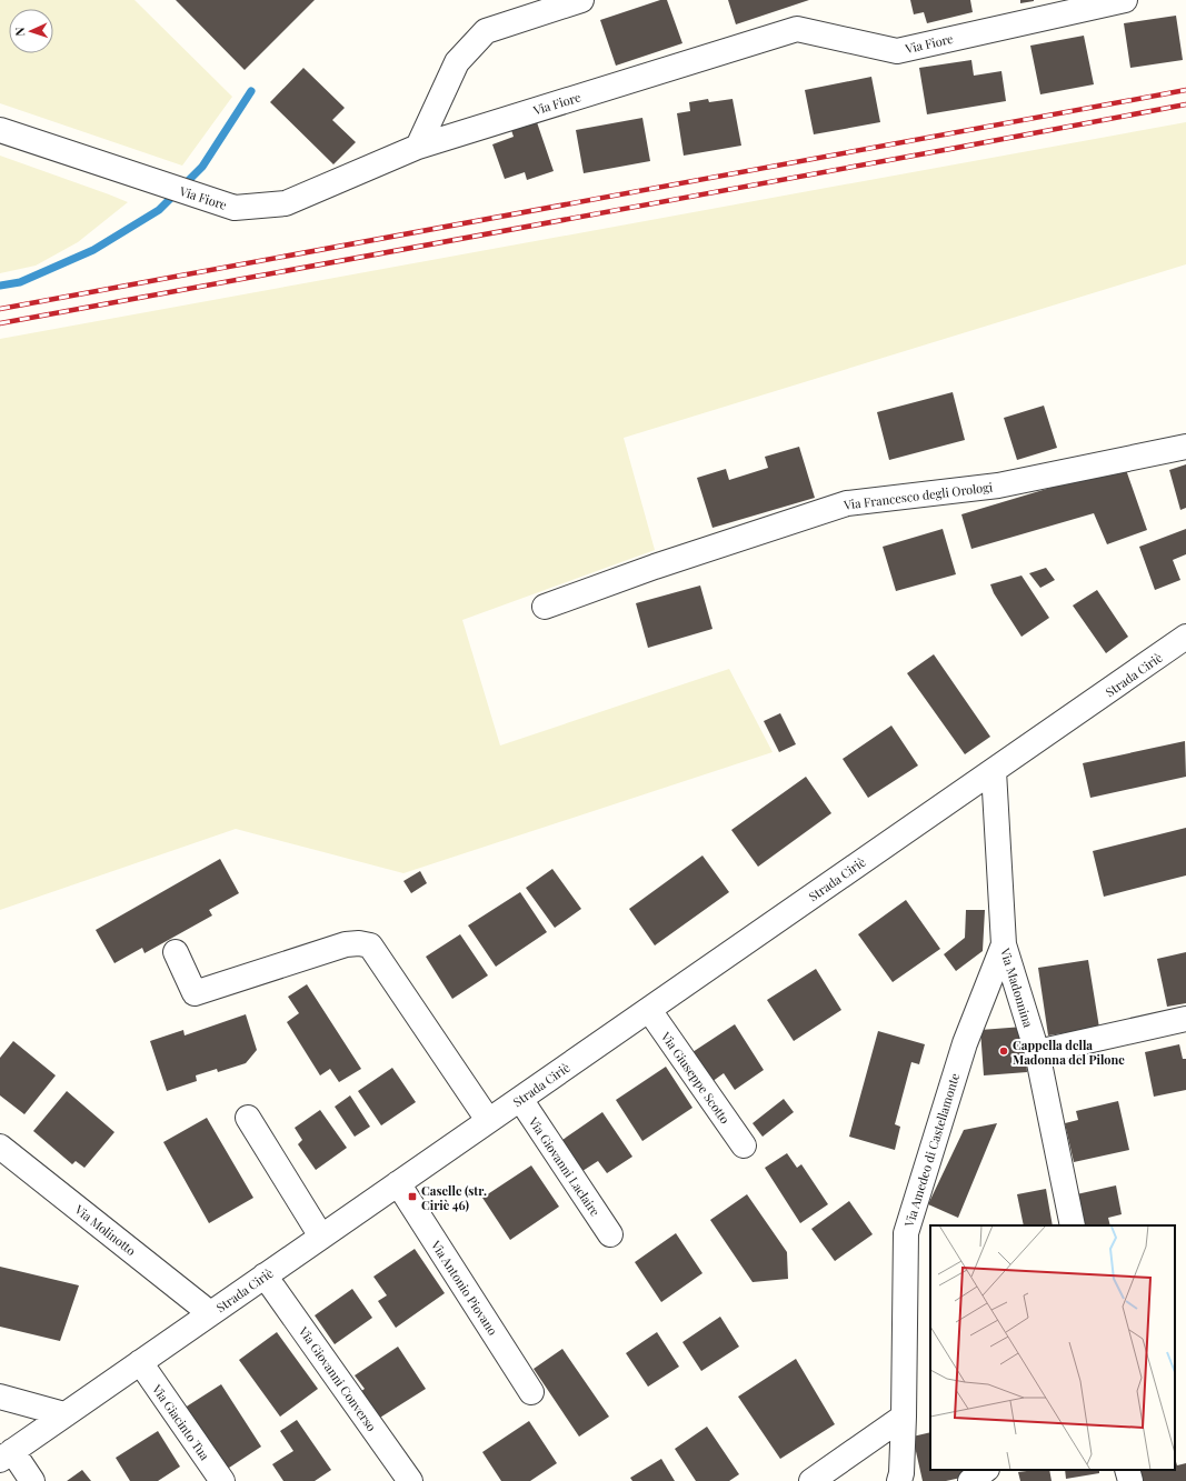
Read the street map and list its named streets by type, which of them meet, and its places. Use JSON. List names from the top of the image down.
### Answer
{
  "streets": {
    "street": [
      "Via Fiore",
      "Via Francesco degli Orologi",
      "Strada Ciriè",
      "Via Madonnina",
      "Via Giuseppe Scotto",
      "Via Amedeo di Castellamonte",
      "Via Giovanni Laclaire",
      "Via Molinotto",
      "Via Antonio Piovano",
      "Via Giovanni Converso",
      "Via Giacinto Tua"
    ]
  },
  "crossings": [
    ["Strada Ciriè", "Via Madonnina"],
    ["Strada Ciriè", "Via Giuseppe Scotto"],
    ["Strada Ciriè", "Via Giovanni Laclaire"],
    ["Strada Ciriè", "Via Molinotto"],
    ["Strada Ciriè", "Via Antonio Piovano"],
    ["Strada Ciriè", "Via Giovanni Converso"],
    ["Strada Ciriè", "Via Giacinto Tua"],
    ["Via Madonnina", "Via Amedeo di Castellamonte"]
  ],
  "places": {
    "other": ["Cappella della Madonna del Pilone"],
    "transit": ["Caselle (str. Ciriè 46)"]
  },
  "north": "left"
}
